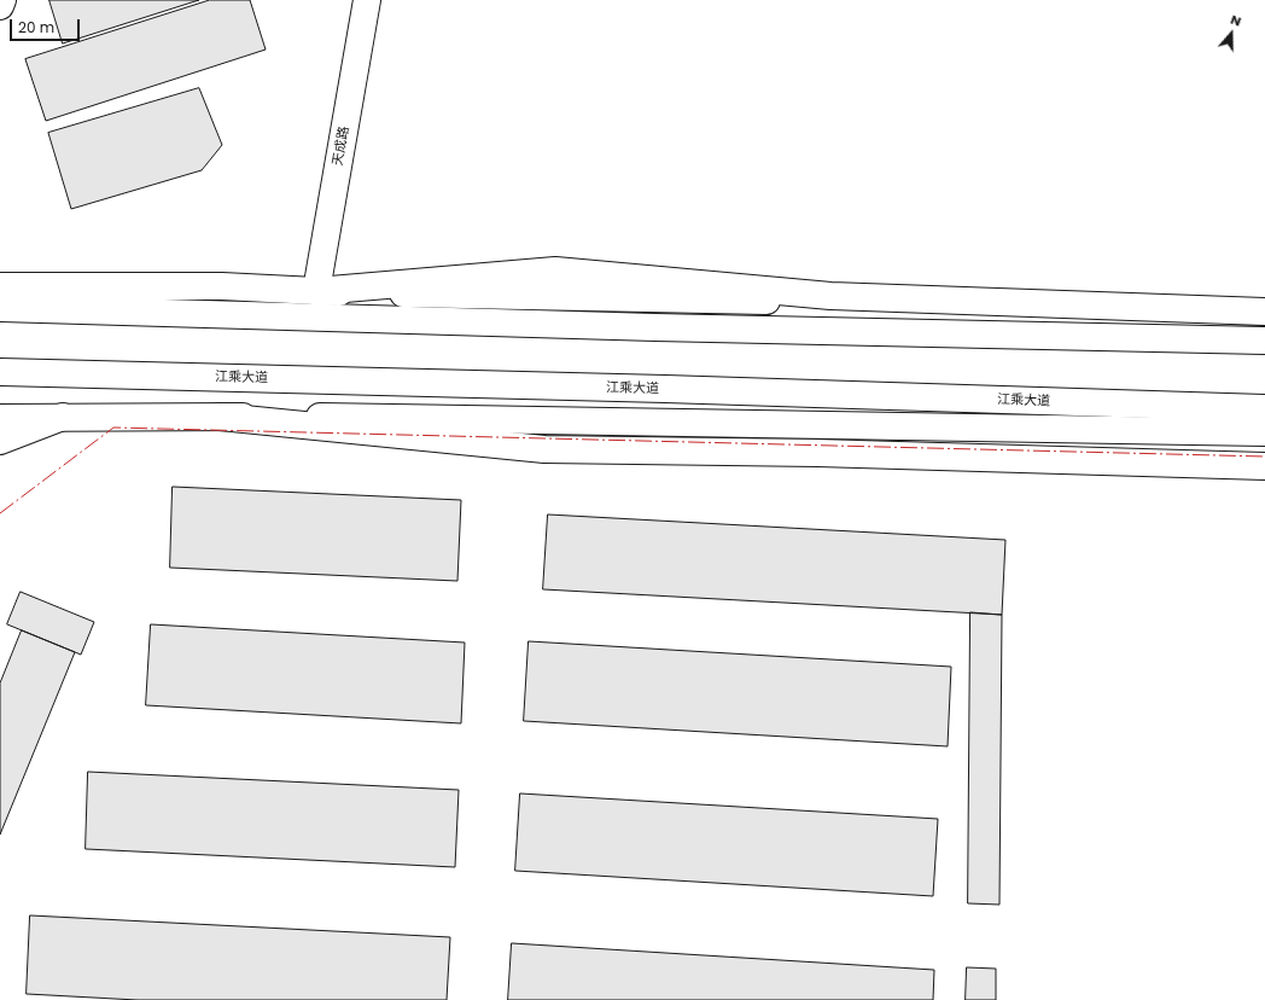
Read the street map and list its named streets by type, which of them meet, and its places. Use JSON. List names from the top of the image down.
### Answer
{
  "streets": {
    "main road": ["天成路", "江乘大道"]
  },
  "scale_bar": "20 m",
  "north": "top"
}
